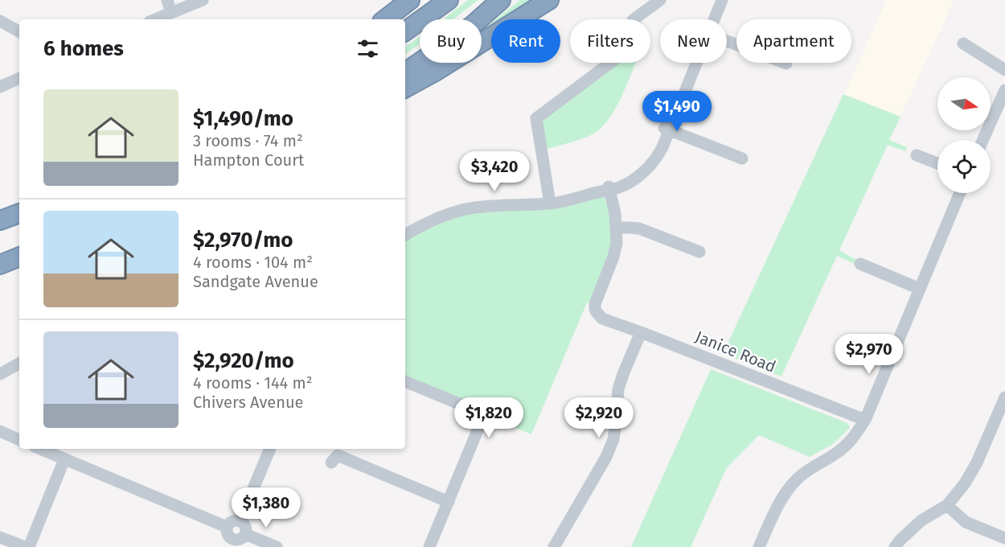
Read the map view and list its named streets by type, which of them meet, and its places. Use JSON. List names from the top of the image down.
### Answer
{
  "streets": {
    "street": ["Janice Road"]
  },
  "north": "right",
  "page": {
    "chip": [
      "Buy",
      "Rent",
      "Filters",
      "New",
      "Apartment"
    ],
    "heading": "6 homes",
    "list": [
      {
        "name": "$1,490/mo",
        "note": "3 rooms · 74 m² · Hampton Court"
      },
      {
        "name": "$2,970/mo",
        "note": "4 rooms · 104 m² · Sandgate Avenue"
      },
      {
        "name": "$2,920/mo",
        "note": "4 rooms · 144 m² · Chivers Avenue"
      }
    ],
    "price": [
      "$1,490",
      "$3,420",
      "$2,970",
      "$1,820",
      "$2,920",
      "$1,380"
    ]
  }
}
